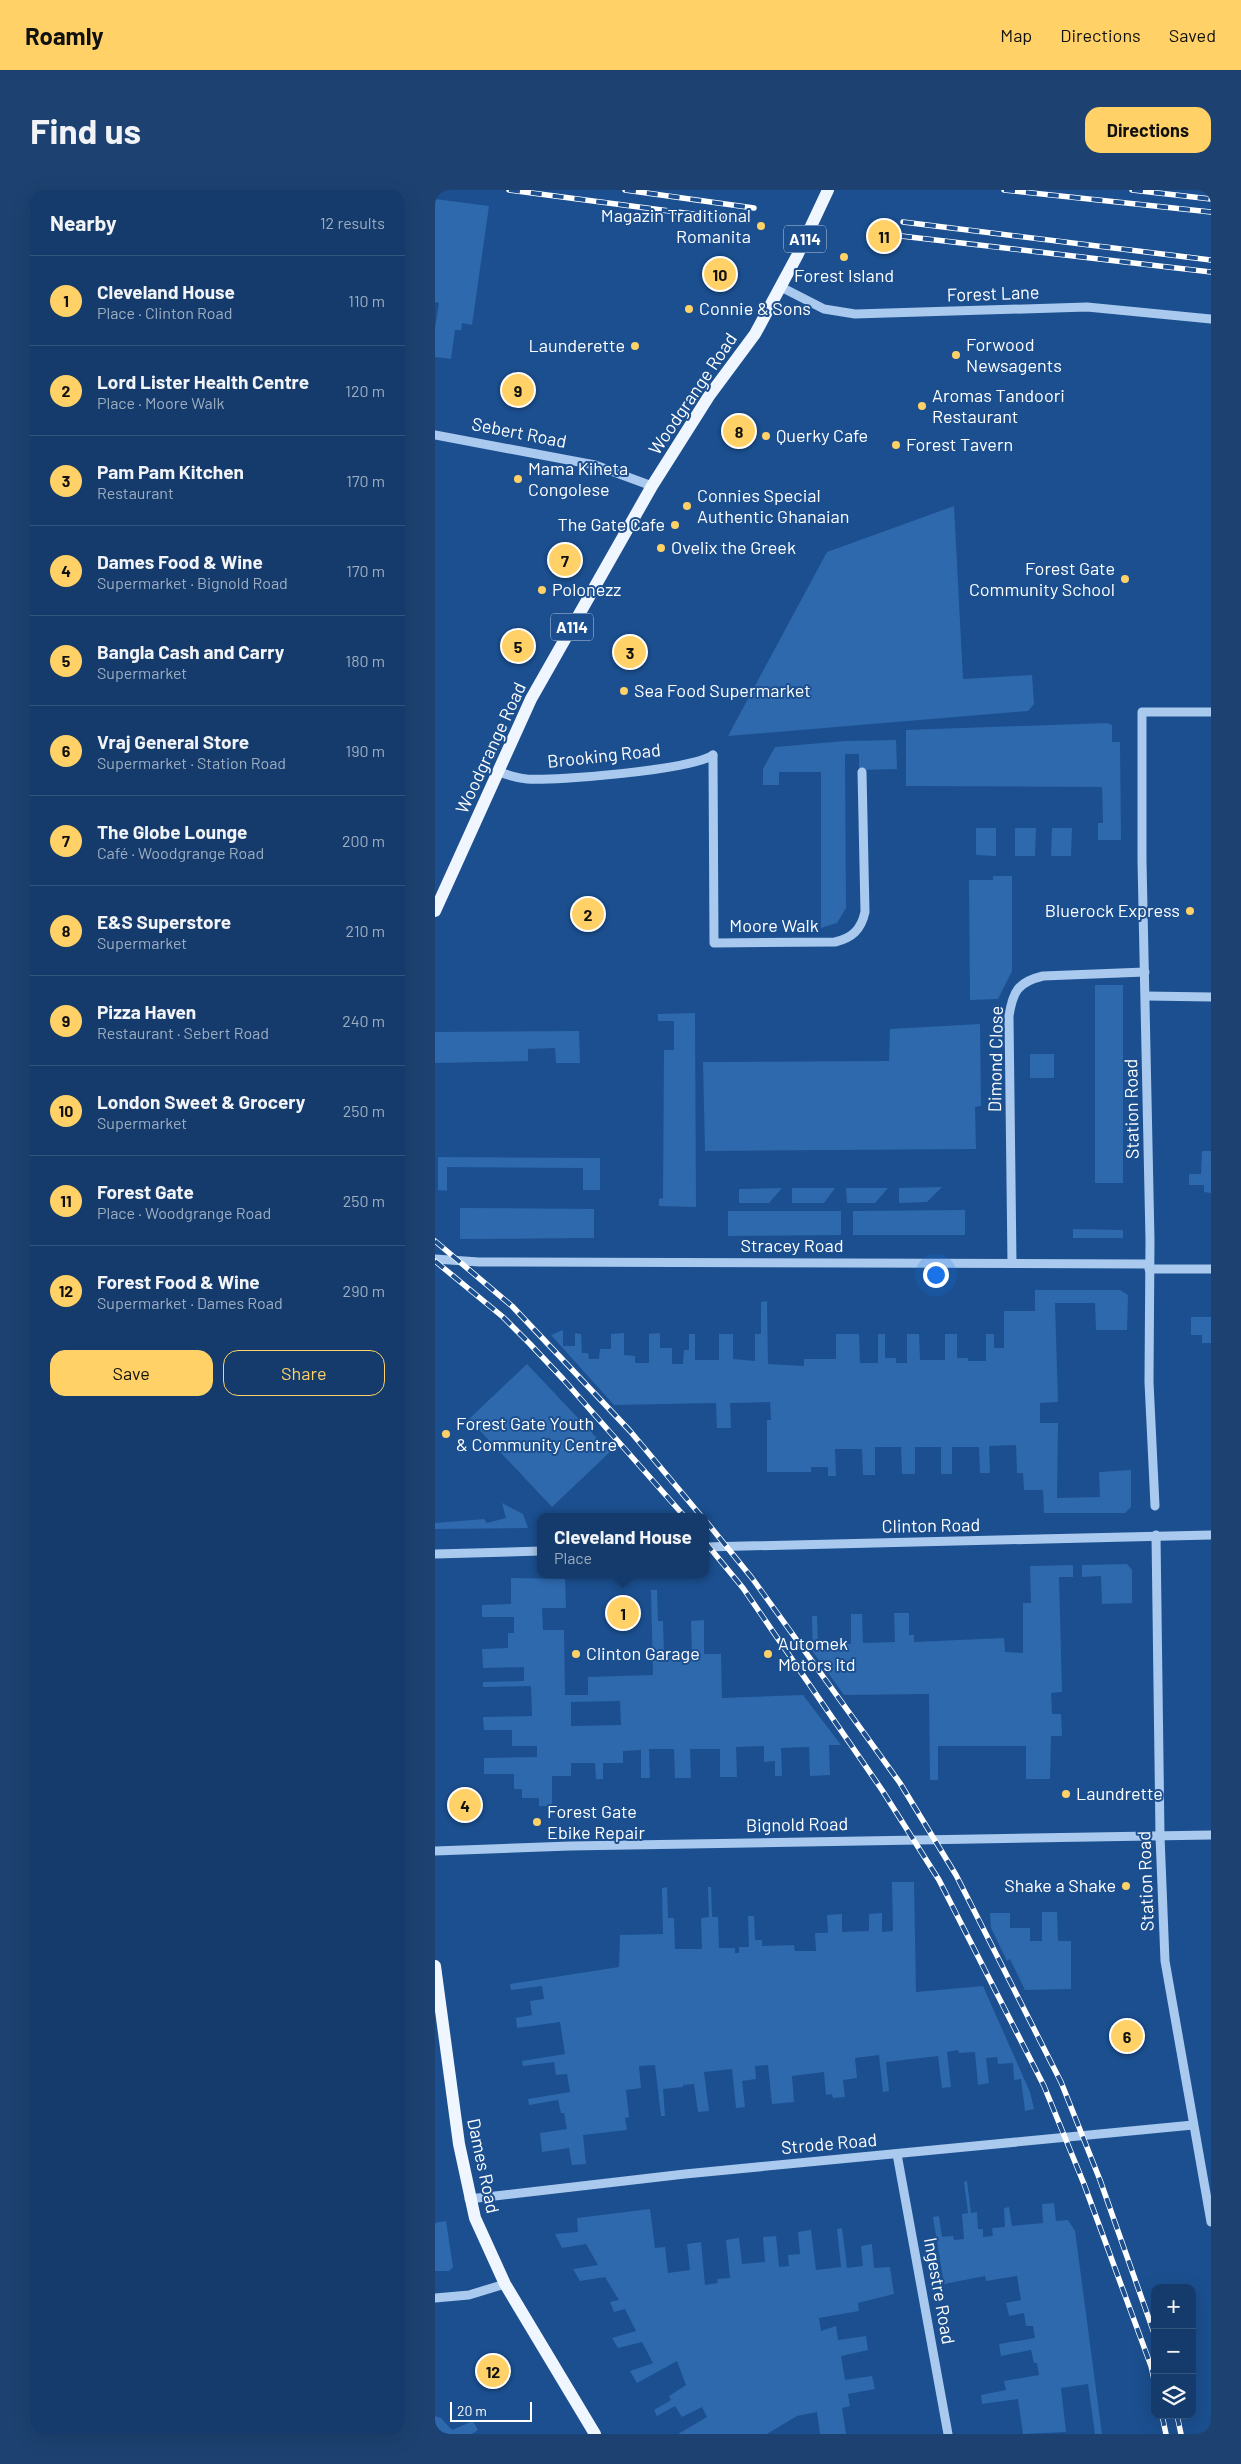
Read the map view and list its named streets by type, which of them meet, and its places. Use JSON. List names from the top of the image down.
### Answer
{
  "streets": {
    "main road": ["A114", "Woodgrange Road", "Dames Road"],
    "street": [
      "Forest Lane",
      "Sebert Road",
      "Brooking Road",
      "Moore Walk",
      "Dimond Close",
      "Station Road",
      "Stracey Road",
      "Clinton Road",
      "Bignold Road",
      "Strode Road",
      "Ingestre Road"
    ]
  },
  "crossings": [
    ["Forest Lane", "Woodgrange Road"],
    ["Woodgrange Road", "Sebert Road"],
    ["Woodgrange Road", "Brooking Road"],
    ["Brooking Road", "Moore Walk"],
    ["Dimond Close", "Station Road"],
    ["Dimond Close", "Stracey Road"],
    ["Station Road", "Stracey Road"],
    ["Station Road", "Clinton Road"],
    ["Station Road", "Bignold Road"],
    ["Station Road", "Strode Road"],
    ["Strode Road", "Dames Road"],
    ["Strode Road", "Ingestre Road"]
  ],
  "places": [
    "Magazin Traditional Romanita",
    "Forest Island",
    "Connie & Sons",
    "Launderette",
    "Forwood Newsagents",
    "Aromas Tandoori Restaurant",
    "Querky Cafe",
    "Forest Tavern",
    "Mama Kiheta Congolese",
    "Connies Special Authentic Ghanaian",
    "The Gate Cafe",
    "Ovelix the Greek",
    "Forest Gate Community School",
    "Polonezz",
    "Sea Food Supermarket",
    "Bluerock Express",
    "Forest Gate Youth & Community Centre",
    "Clinton Garage",
    "Automek Motors ltd",
    "Laundrette",
    "Forest Gate Ebike Repair",
    "Shake a Shake"
  ],
  "scale_bar": "20 m",
  "page": {
    "header": "Roamly",
    "nav": ["Map", "Directions", "Saved"],
    "buttons": [
      "Directions",
      ["Save", "Share"]
    ],
    "title": "Find us",
    "heading": ["Nearby", "12 results"],
    "pins": [
      "11",
      "10",
      "9",
      "8",
      "7",
      "5",
      "3",
      "2",
      "1",
      "4",
      "6",
      "12"
    ],
    "list": [
      {
        "mark": "1",
        "name": "Cleveland House",
        "note": "Place · Clinton Road",
        "value": "110 m"
      },
      {
        "mark": "2",
        "name": "Lord Lister Health Centre",
        "note": "Place · Moore Walk",
        "value": "120 m"
      },
      {
        "mark": "3",
        "name": "Pam Pam Kitchen",
        "note": "Restaurant",
        "value": "170 m"
      },
      {
        "mark": "4",
        "name": "Dames Food & Wine",
        "note": "Supermarket · Bignold Road",
        "value": "170 m"
      },
      {
        "mark": "5",
        "name": "Bangla Cash and Carry",
        "note": "Supermarket",
        "value": "180 m"
      },
      {
        "mark": "6",
        "name": "Vraj General Store",
        "note": "Supermarket · Station Road",
        "value": "190 m"
      },
      {
        "mark": "7",
        "name": "The Globe Lounge",
        "note": "Café · Woodgrange Road",
        "value": "200 m"
      },
      {
        "mark": "8",
        "name": "E&S Superstore",
        "note": "Supermarket",
        "value": "210 m"
      },
      {
        "mark": "9",
        "name": "Pizza Haven",
        "note": "Restaurant · Sebert Road",
        "value": "240 m"
      },
      {
        "mark": "10",
        "name": "London Sweet & Grocery",
        "note": "Supermarket",
        "value": "250 m"
      },
      {
        "mark": "11",
        "name": "Forest Gate",
        "note": "Place · Woodgrange Road",
        "value": "250 m"
      },
      {
        "mark": "12",
        "name": "Forest Food & Wine",
        "note": "Supermarket · Dames Road",
        "value": "290 m"
      }
    ],
    "popup": ["Cleveland House", "Place"],
    "map_buttons": ["+", "−"],
    "scale": "20 m"
  }
}
